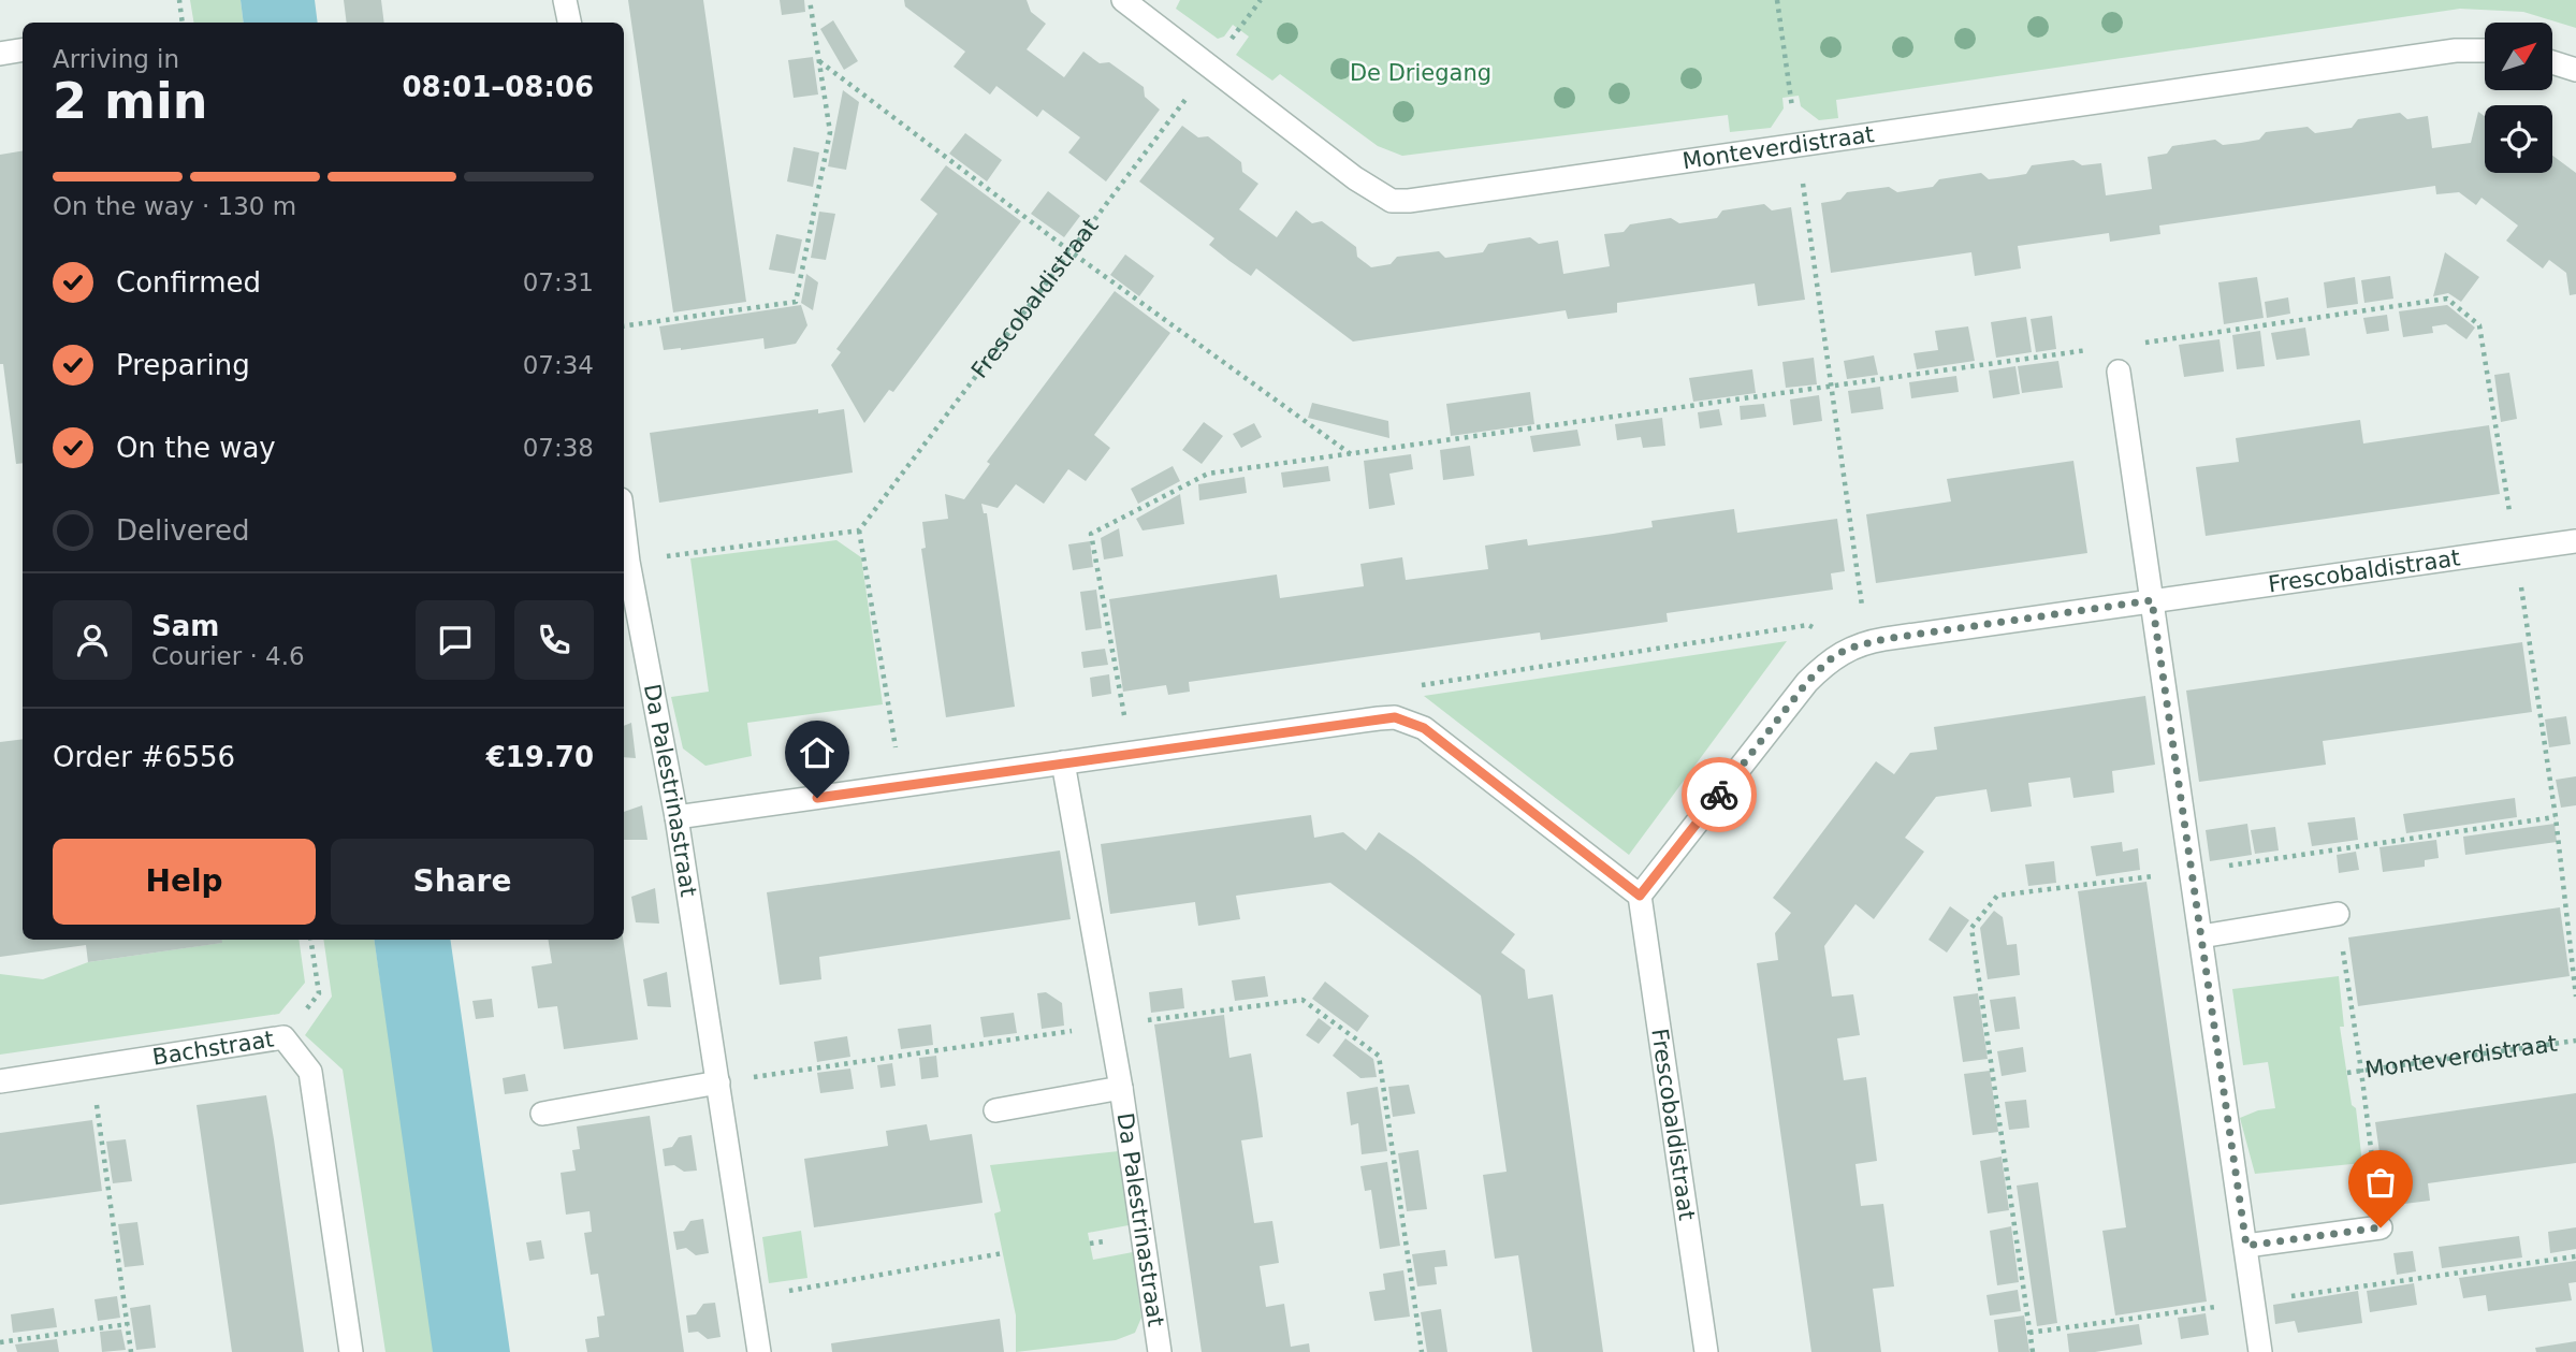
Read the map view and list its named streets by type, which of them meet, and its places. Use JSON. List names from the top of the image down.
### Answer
{
  "streets": {
    "street": [
      "Monteverdistraat",
      "Frescobaldistraat",
      "Da Palestrinastraat",
      "Bachstraat"
    ]
  },
  "crossings": [
    ["Monteverdistraat", "Frescobaldistraat"]
  ],
  "parks": ["De Driegang"],
  "north": "top right",
  "page": {
    "heading": ["2 min", "Arriving in", "08:01–08:06"],
    "panel": [
      "Sam",
      "Courier · 4.6",
      "Order #6556",
      "€19.70"
    ],
    "bar": "On the way · 130 m",
    "list": [
      ["Confirmed", "07:31"],
      ["Preparing", "07:34"],
      ["On the way", "07:38"],
      "Delivered"
    ],
    "buttons": ["Help", "Share"]
  }
}
